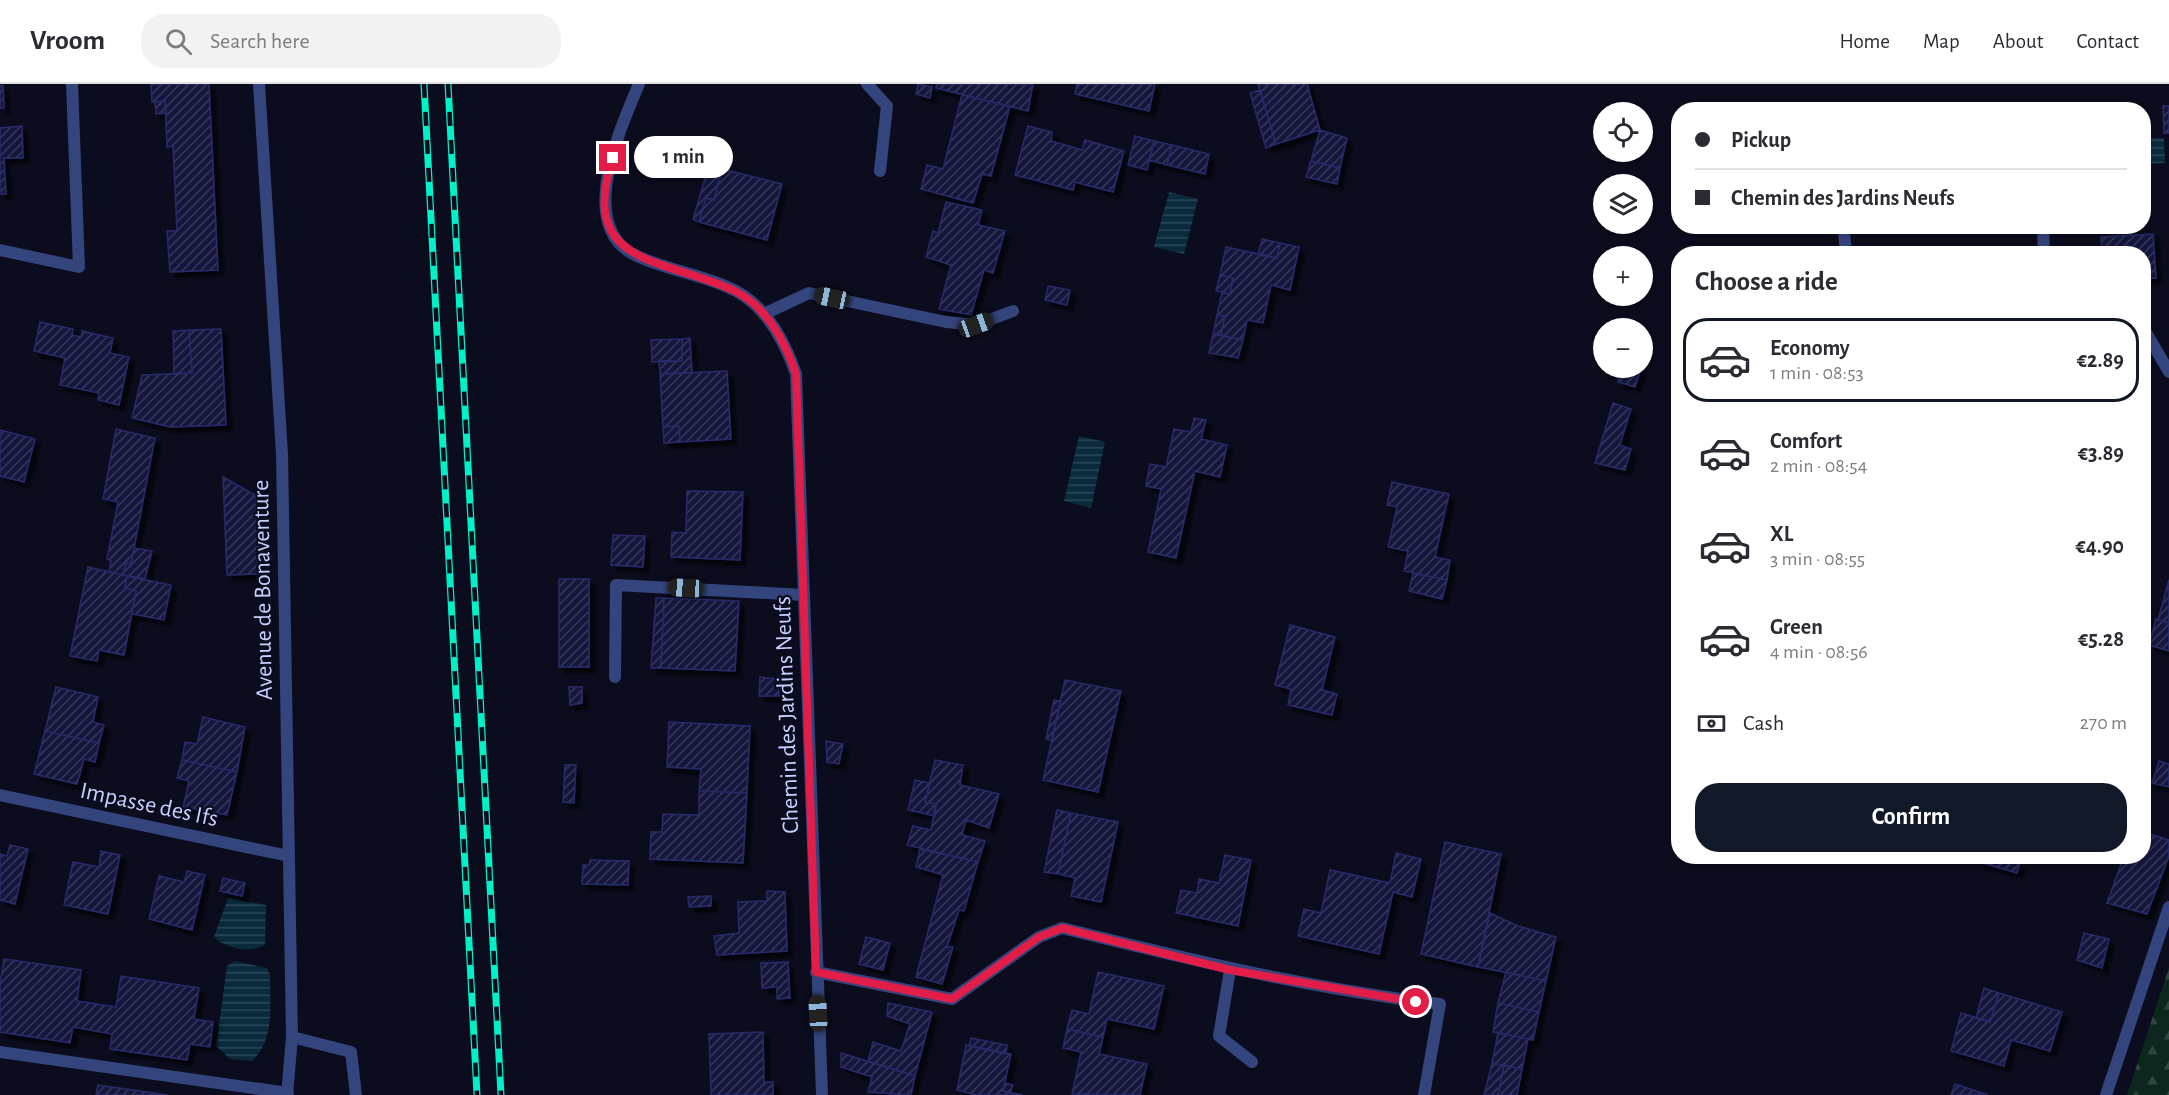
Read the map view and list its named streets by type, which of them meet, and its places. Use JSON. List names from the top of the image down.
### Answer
{
  "streets": {
    "street": ["Avenue de Bonaventure", "Chemin des Jardins Neufs", "Impasse des Ifs"]
  },
  "crossings": [
    ["Avenue de Bonaventure", "Impasse des Ifs"]
  ],
  "page": {
    "header": "Vroom",
    "search": "Search here",
    "nav": [
      "Home",
      "Map",
      "About",
      "Contact"
    ],
    "map_buttons": ["+", "−"],
    "banner": ["Pickup", "Chemin des Jardins Neufs"],
    "bubble": "1 min",
    "heading": "Choose a ride",
    "list": [
      {
        "name": "Economy",
        "note": "1 min · 08:53",
        "value": "€2.89"
      },
      {
        "name": "Comfort",
        "note": "2 min · 08:54",
        "value": "€3.89"
      },
      {
        "name": "XL",
        "note": "3 min · 08:55",
        "value": "€4.90"
      },
      {
        "name": "Green",
        "note": "4 min · 08:56",
        "value": "€5.28"
      }
    ],
    "pay": ["Cash", "270 m"],
    "buttons": "Confirm"
  }
}
